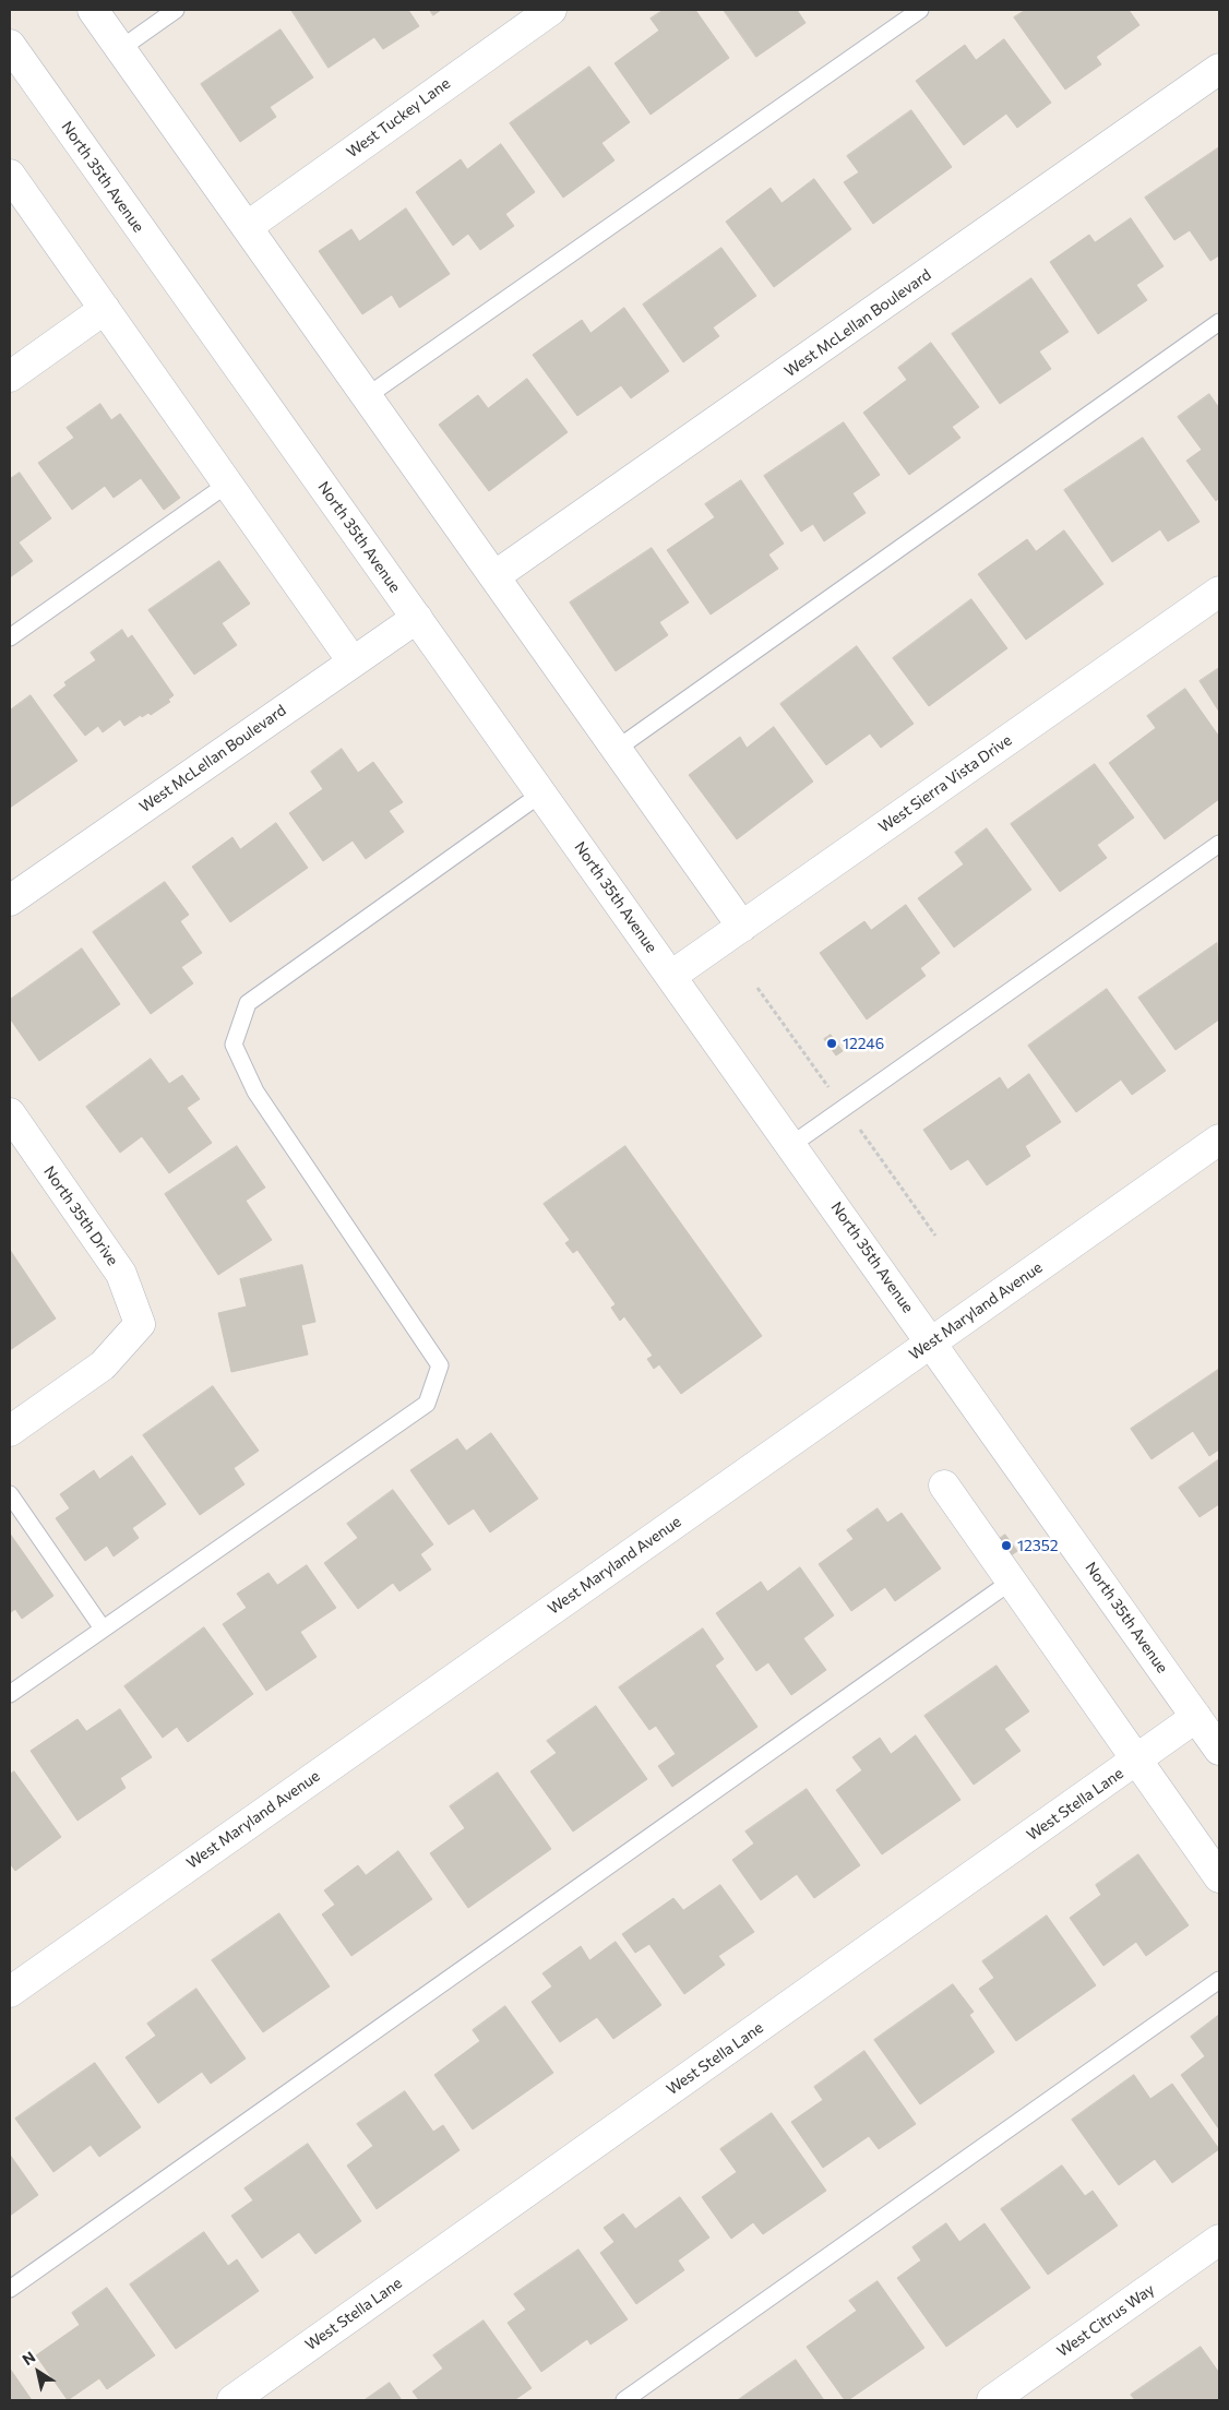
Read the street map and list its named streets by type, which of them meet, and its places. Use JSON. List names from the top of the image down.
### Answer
{
  "streets": {
    "street": [
      "West Tuckey Lane",
      "North 35th Avenue",
      "West McLellan Boulevard",
      "West Sierra Vista Drive",
      "North 35th Drive",
      "West Maryland Avenue",
      "West Stella Lane",
      "West Citrus Way"
    ]
  },
  "crossings": [
    ["North 35th Avenue", "West McLellan Boulevard"],
    ["North 35th Avenue", "West Sierra Vista Drive"],
    ["North 35th Avenue", "West Maryland Avenue"],
    ["North 35th Avenue", "West Stella Lane"]
  ],
  "places": ["12246", "12352"],
  "north": "top left"
}
